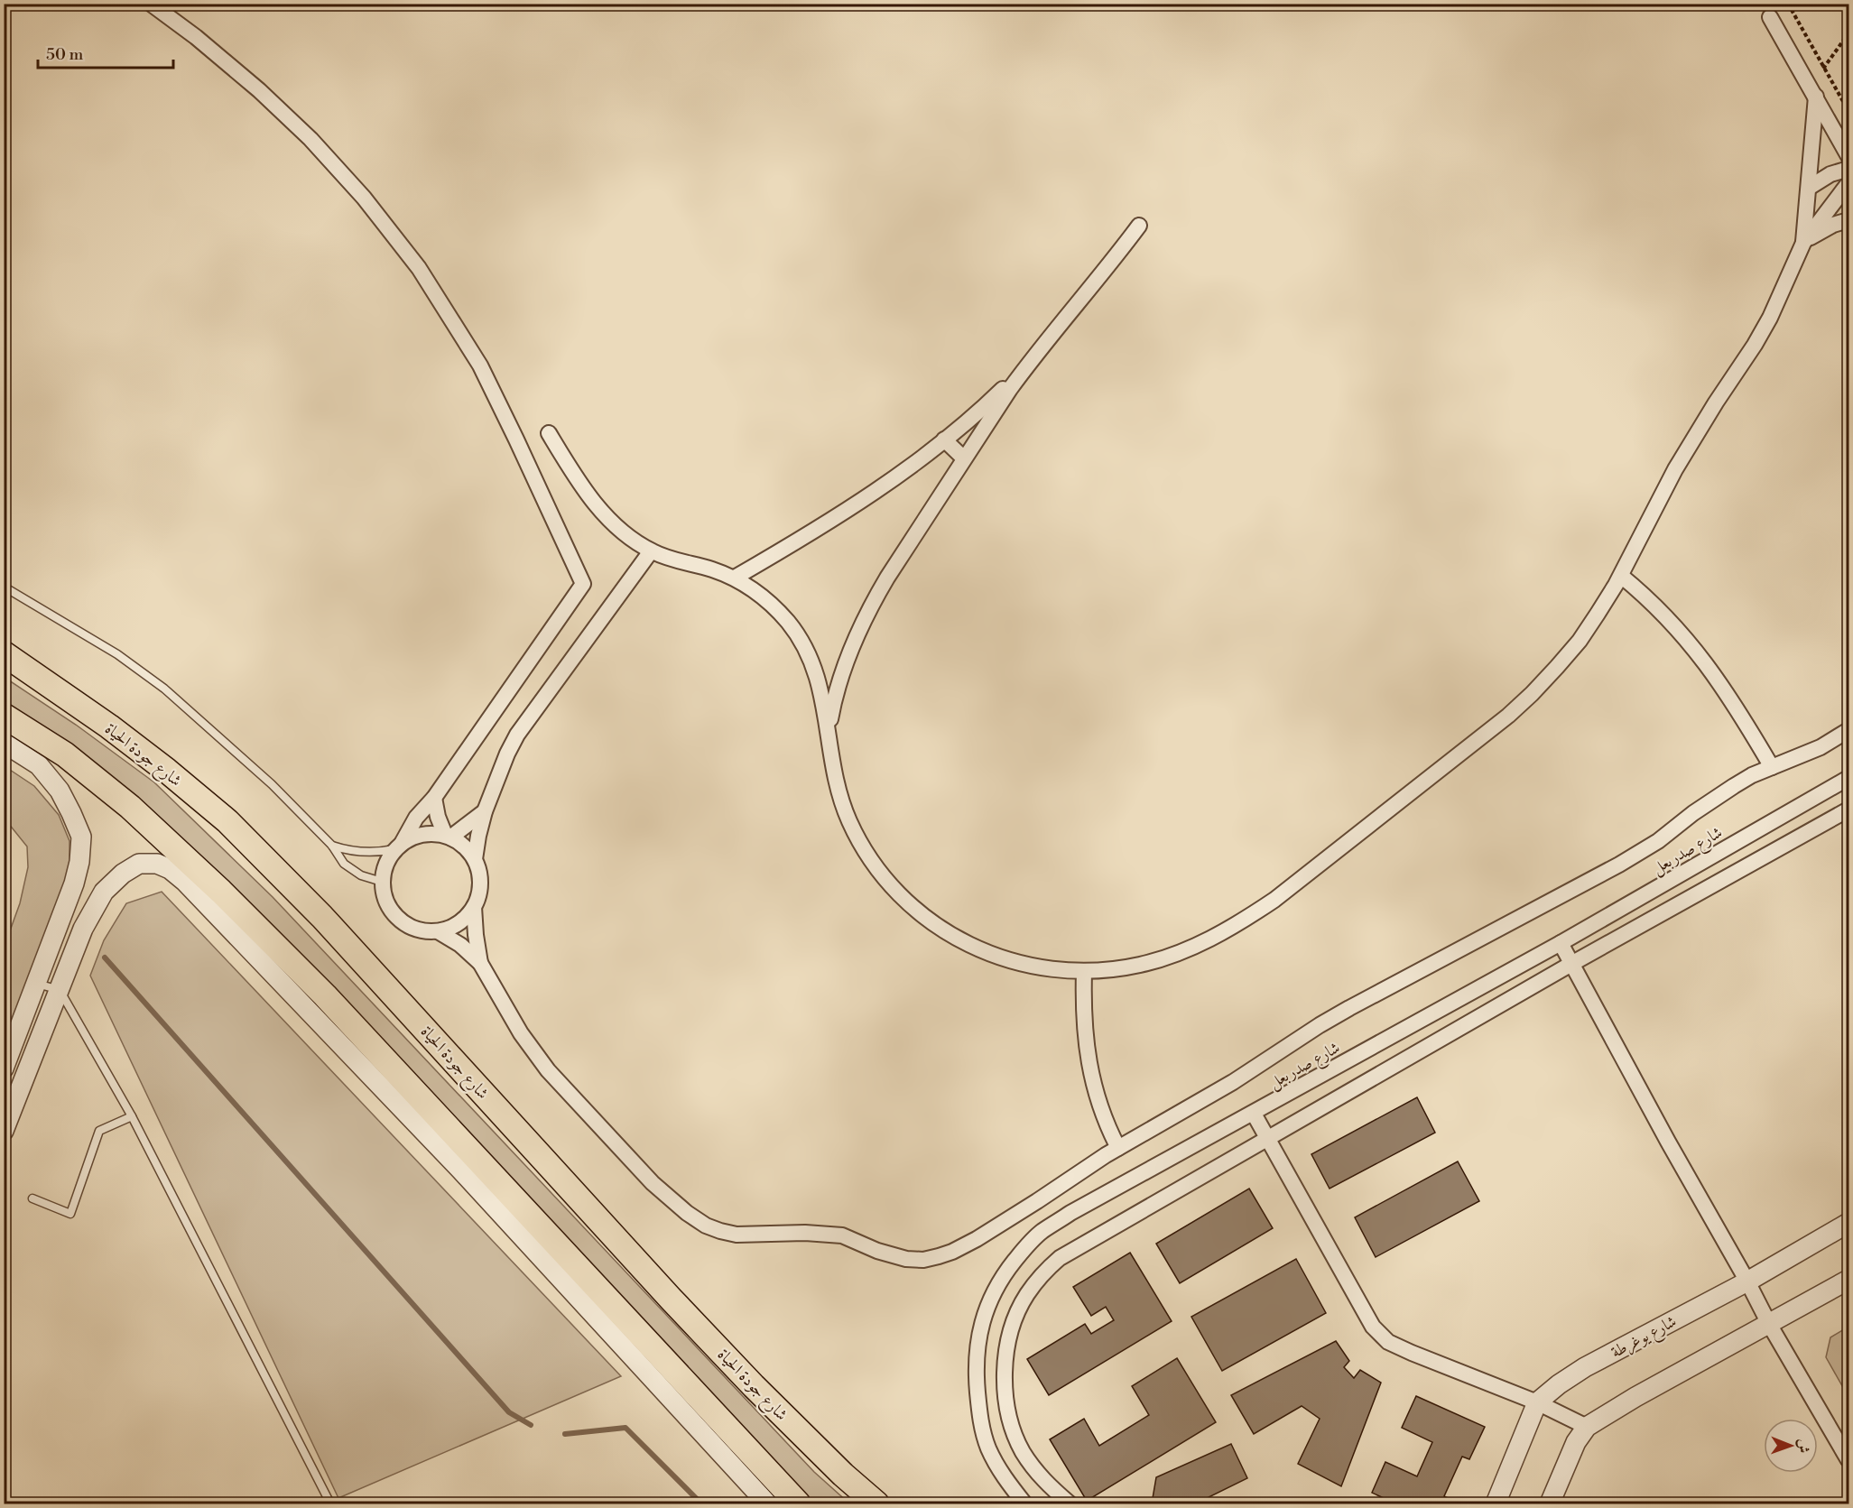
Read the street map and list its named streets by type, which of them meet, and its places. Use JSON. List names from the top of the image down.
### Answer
{
  "streets": {
    "highway": ["شارع جودة الحياة"],
    "street": ["شارع صدربعل", "شارع يوغرطة"]
  },
  "scale_bar": "50 m",
  "north": "right"
}
